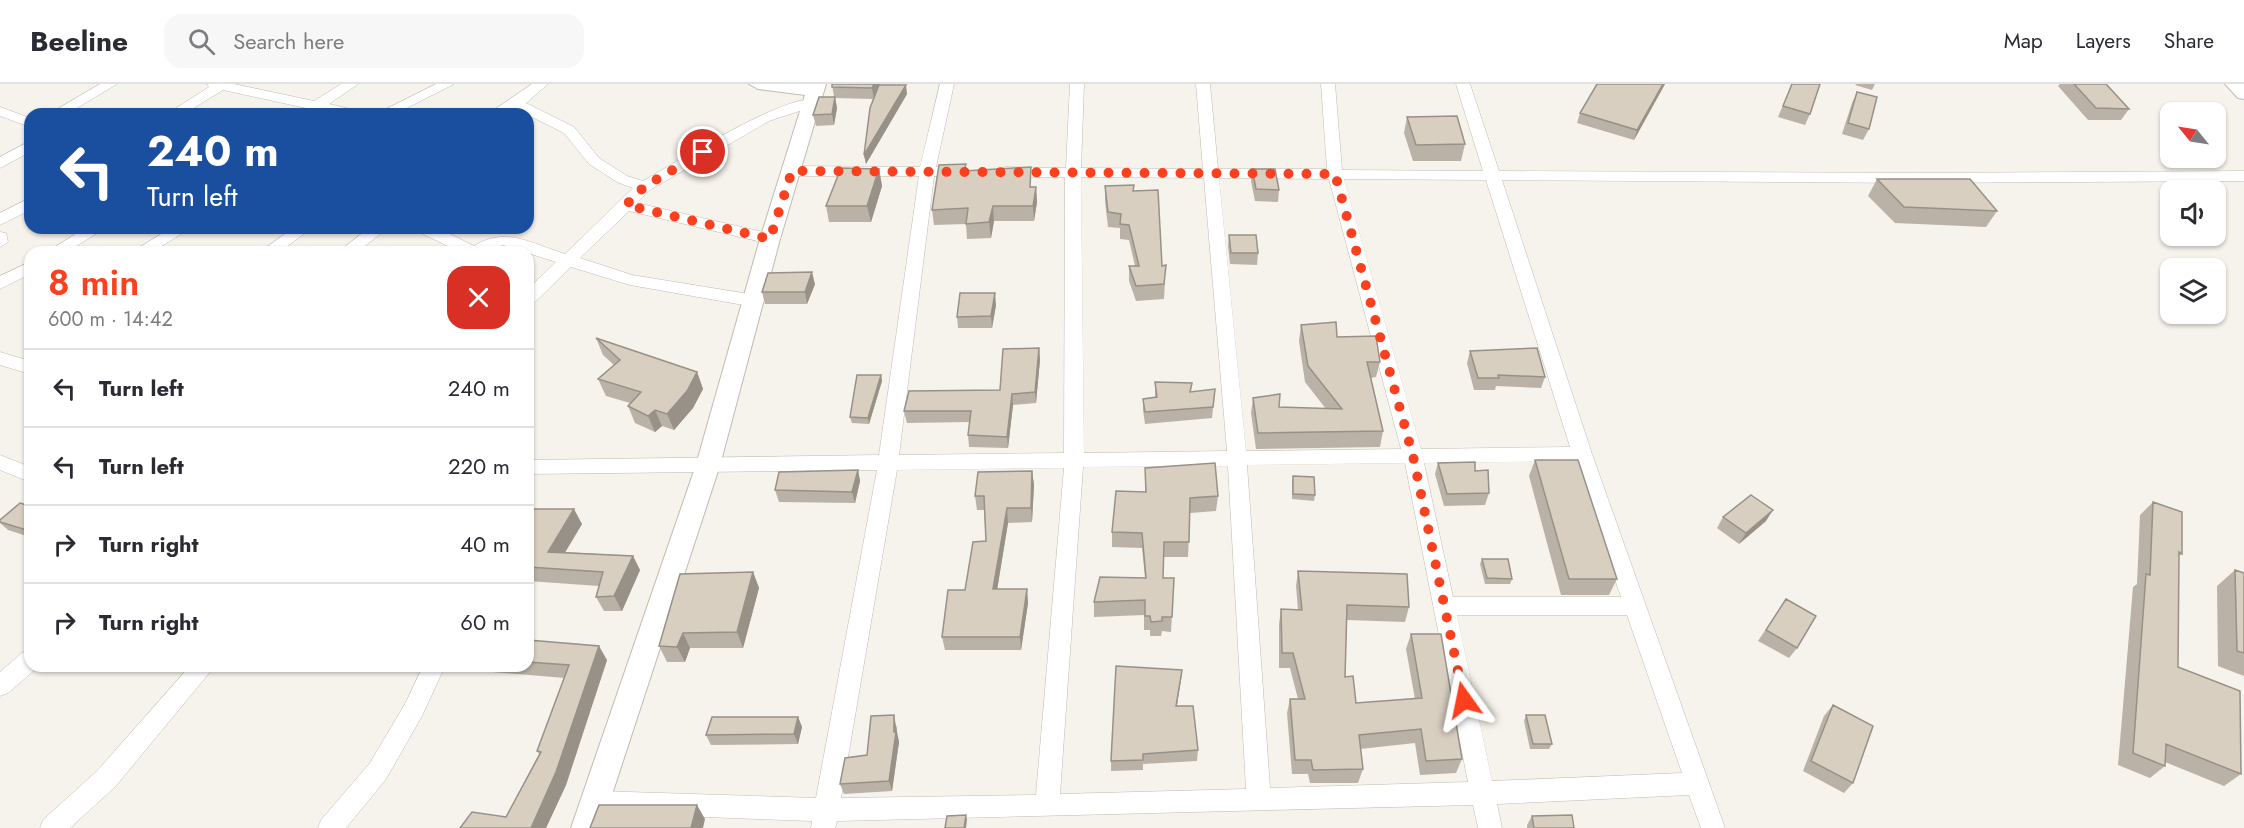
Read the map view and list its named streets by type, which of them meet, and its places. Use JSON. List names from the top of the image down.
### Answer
{
  "north": "top left",
  "page": {
    "header": "Beeline",
    "search": "Search here",
    "nav": ["Map", "Layers", "Share"],
    "turn": ["240 m", "Turn left"],
    "heading": ["8 min", "600 m · 14:42"],
    "list": [
      {
        "name": "Turn left",
        "value": "240 m"
      },
      {
        "name": "Turn left",
        "value": "220 m"
      },
      {
        "name": "Turn right",
        "value": "40 m"
      },
      {
        "name": "Turn right",
        "value": "60 m"
      }
    ]
  }
}
